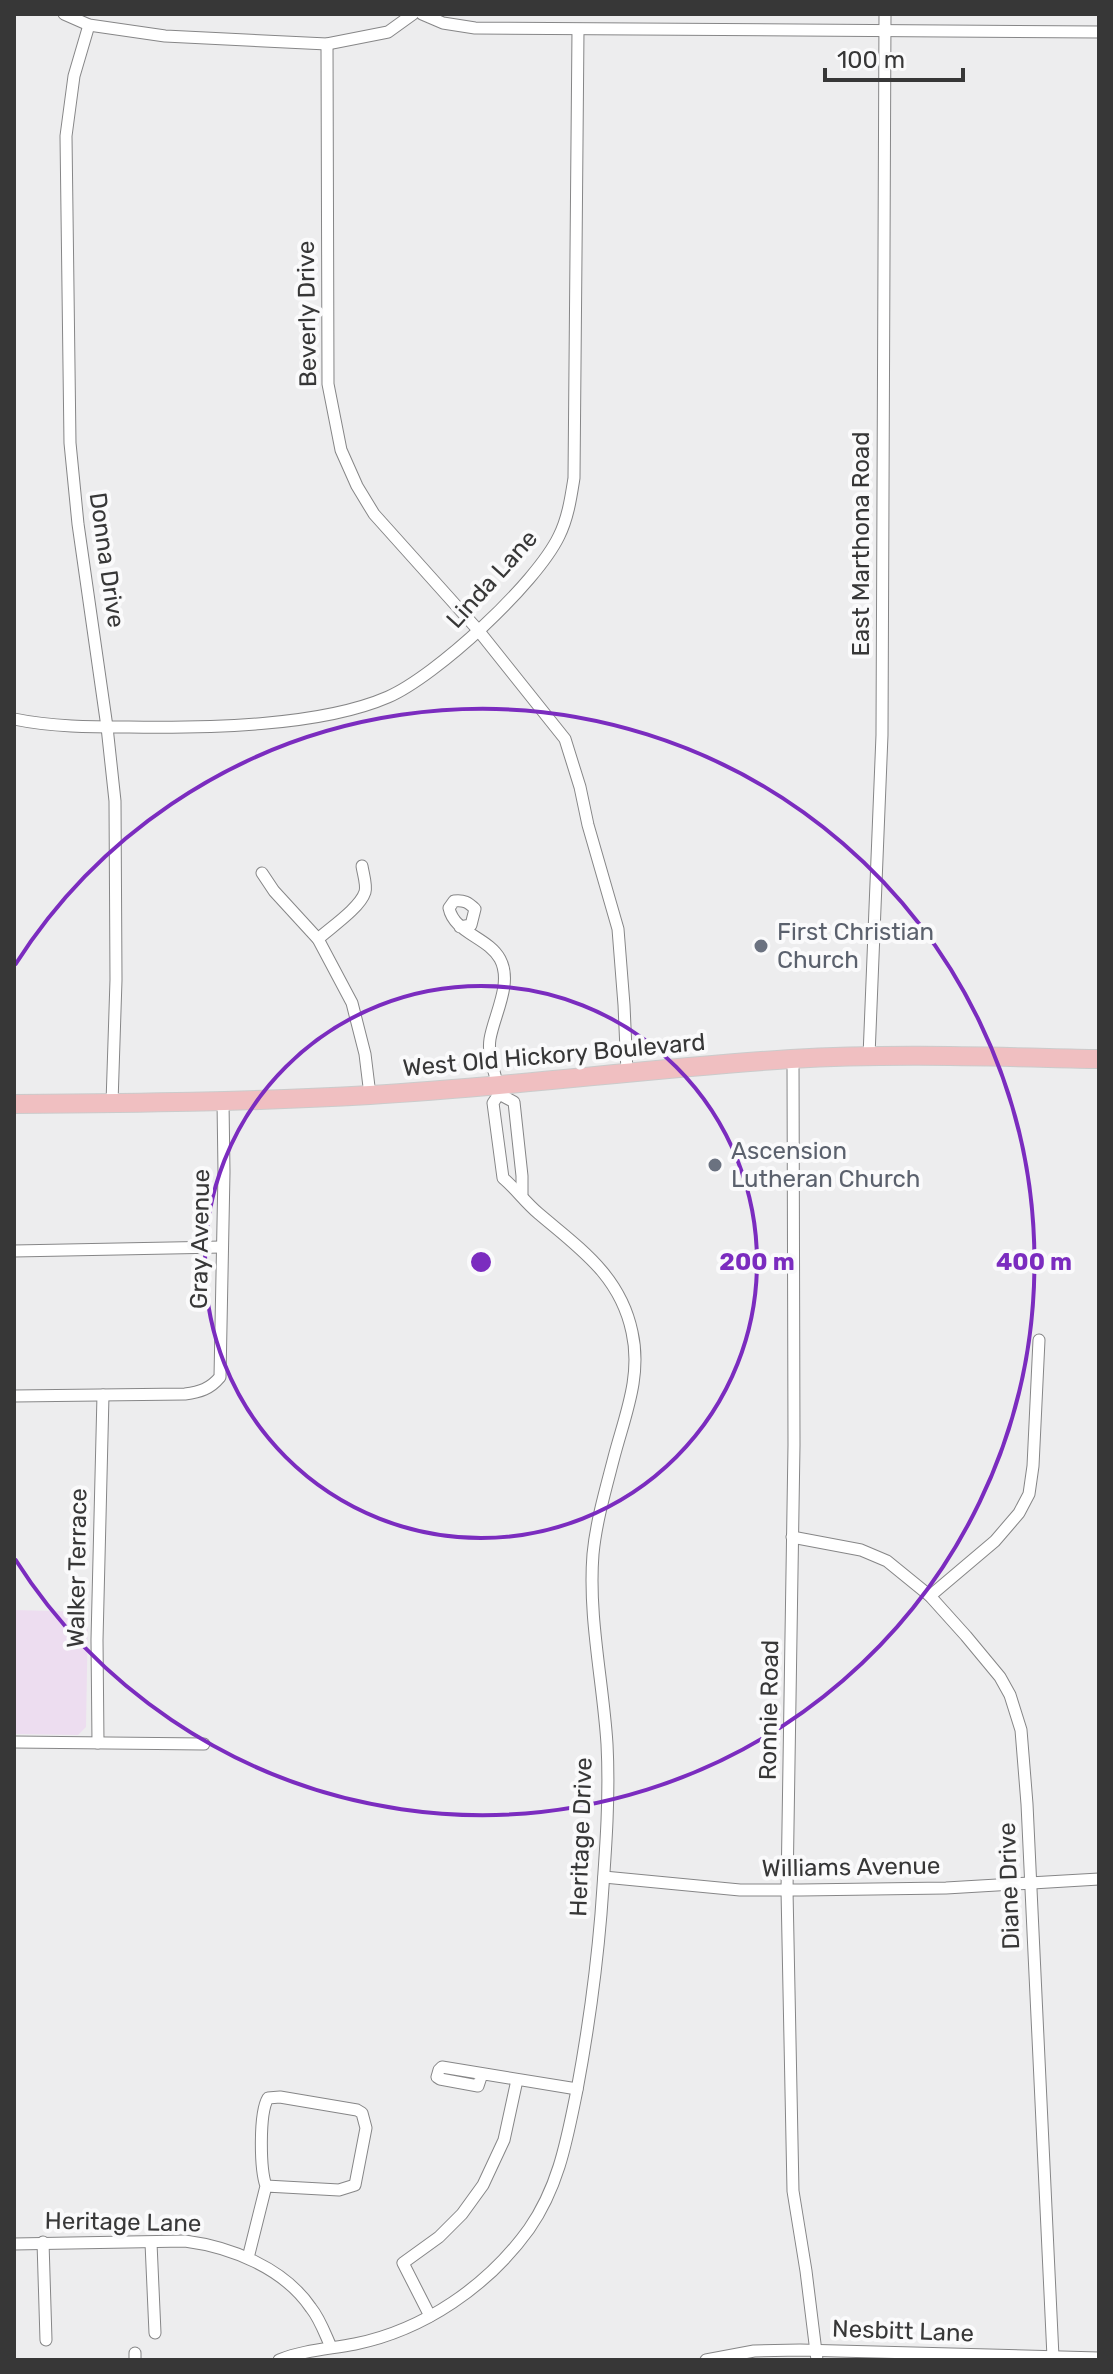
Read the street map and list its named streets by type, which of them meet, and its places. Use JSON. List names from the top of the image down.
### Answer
{
  "streets": {
    "main road": ["West Old Hickory Boulevard"],
    "street": [
      "Beverly Drive",
      "East Marthona Road",
      "Donna Drive",
      "Linda Lane",
      "Gray Avenue",
      "Walker Terrace",
      "Ronnie Road",
      "Heritage Drive",
      "Williams Avenue",
      "Diane Drive",
      "Heritage Lane",
      "Nesbitt Lane"
    ]
  },
  "crossings": [
    ["Beverly Drive", "Linda Lane"],
    ["Beverly Drive", "West Old Hickory Boulevard"],
    ["East Marthona Road", "West Old Hickory Boulevard"],
    ["Donna Drive", "Linda Lane"],
    ["Donna Drive", "West Old Hickory Boulevard"],
    ["West Old Hickory Boulevard", "Gray Avenue"],
    ["West Old Hickory Boulevard", "Ronnie Road"],
    ["West Old Hickory Boulevard", "Heritage Drive"],
    ["Gray Avenue", "Walker Terrace"],
    ["Ronnie Road", "Williams Avenue"],
    ["Ronnie Road", "Diane Drive"],
    ["Ronnie Road", "Nesbitt Lane"],
    ["Heritage Drive", "Williams Avenue"],
    ["Heritage Drive", "Heritage Lane"],
    ["Williams Avenue", "Diane Drive"],
    ["Diane Drive", "Nesbitt Lane"]
  ],
  "places": ["First Christian Church", "Ascension Lutheran Church"],
  "scale_bar": "100 m",
  "rings": ["200 m", "400 m"]
}
